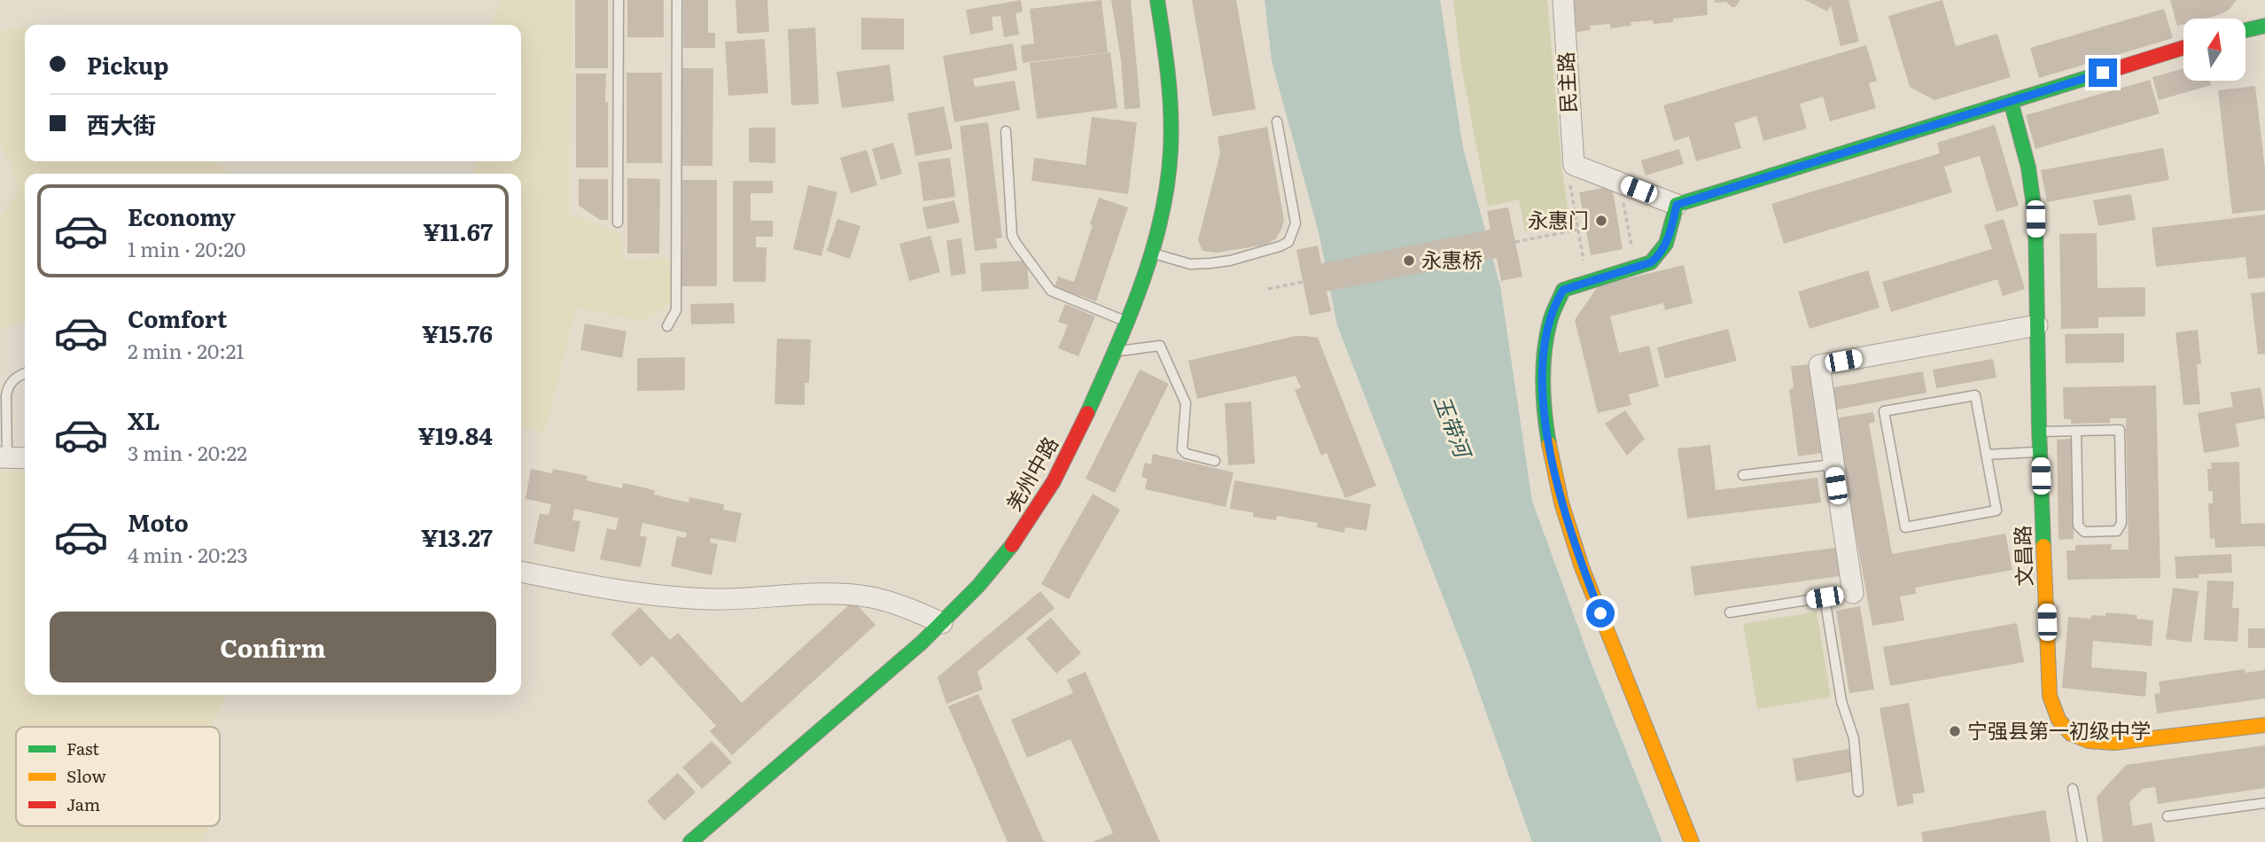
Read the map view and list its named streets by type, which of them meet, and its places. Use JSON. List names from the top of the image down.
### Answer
{
  "streets": {
    "street": ["民主路", "羌州中路", "文昌路"]
  },
  "water": ["玉带河"],
  "places": ["永惠门", "永惠桥", "宁强县第一初级中学"],
  "legend": ["Fast", "Slow", "Jam"],
  "north": "top",
  "page": {
    "banner": ["Pickup", "西大街"],
    "list": [
      {
        "name": "Economy",
        "note": "1 min · 20:20",
        "value": "¥11.67"
      },
      {
        "name": "Comfort",
        "note": "2 min · 20:21",
        "value": "¥15.76"
      },
      {
        "name": "XL",
        "note": "3 min · 20:22",
        "value": "¥19.84"
      },
      {
        "name": "Moto",
        "note": "4 min · 20:23",
        "value": "¥13.27"
      }
    ],
    "buttons": "Confirm"
  }
}
